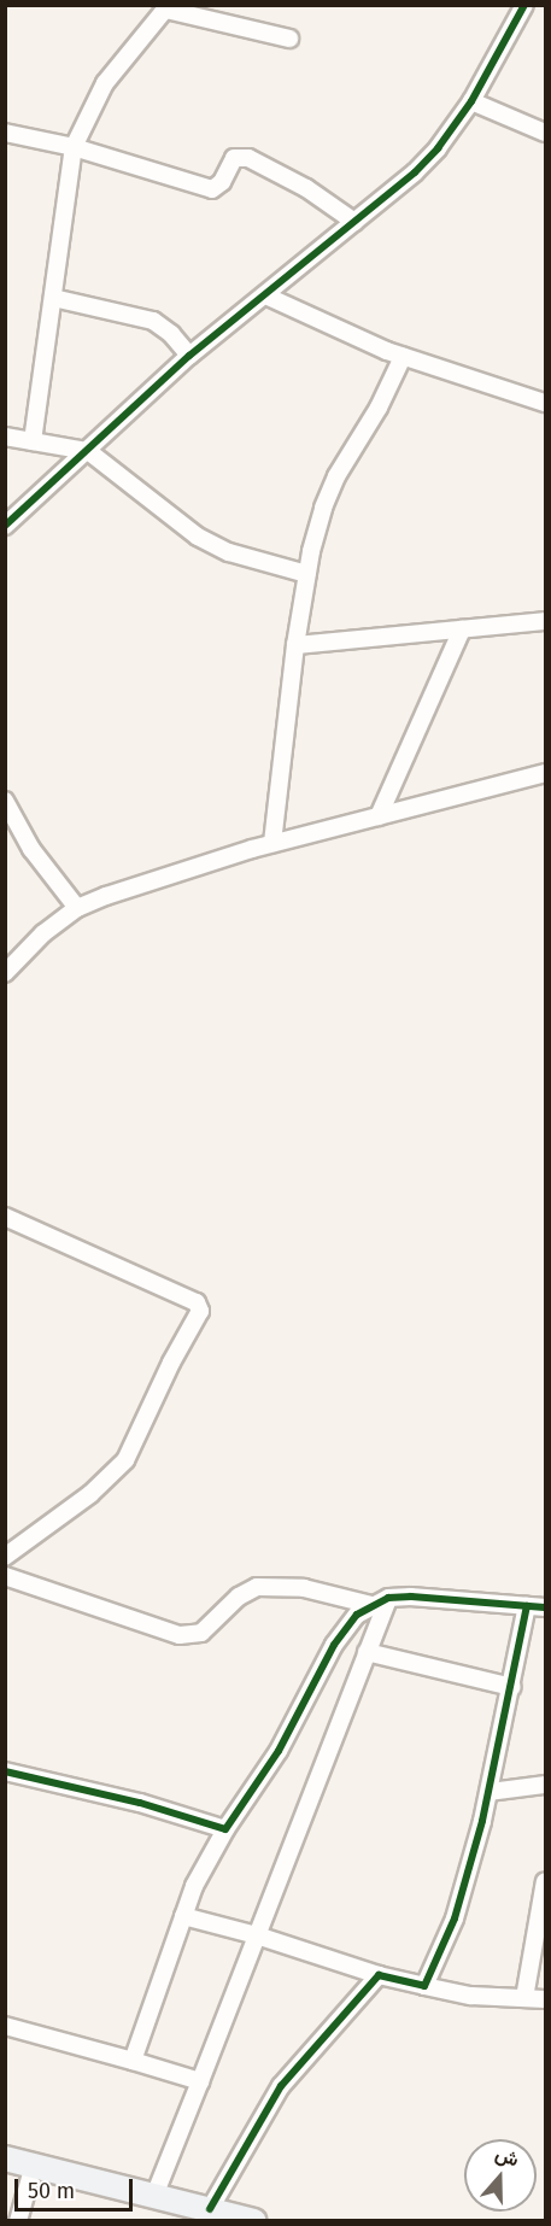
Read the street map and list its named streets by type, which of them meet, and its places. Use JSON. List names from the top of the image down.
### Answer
{
  "scale_bar": "50 m",
  "north": "top"
}
